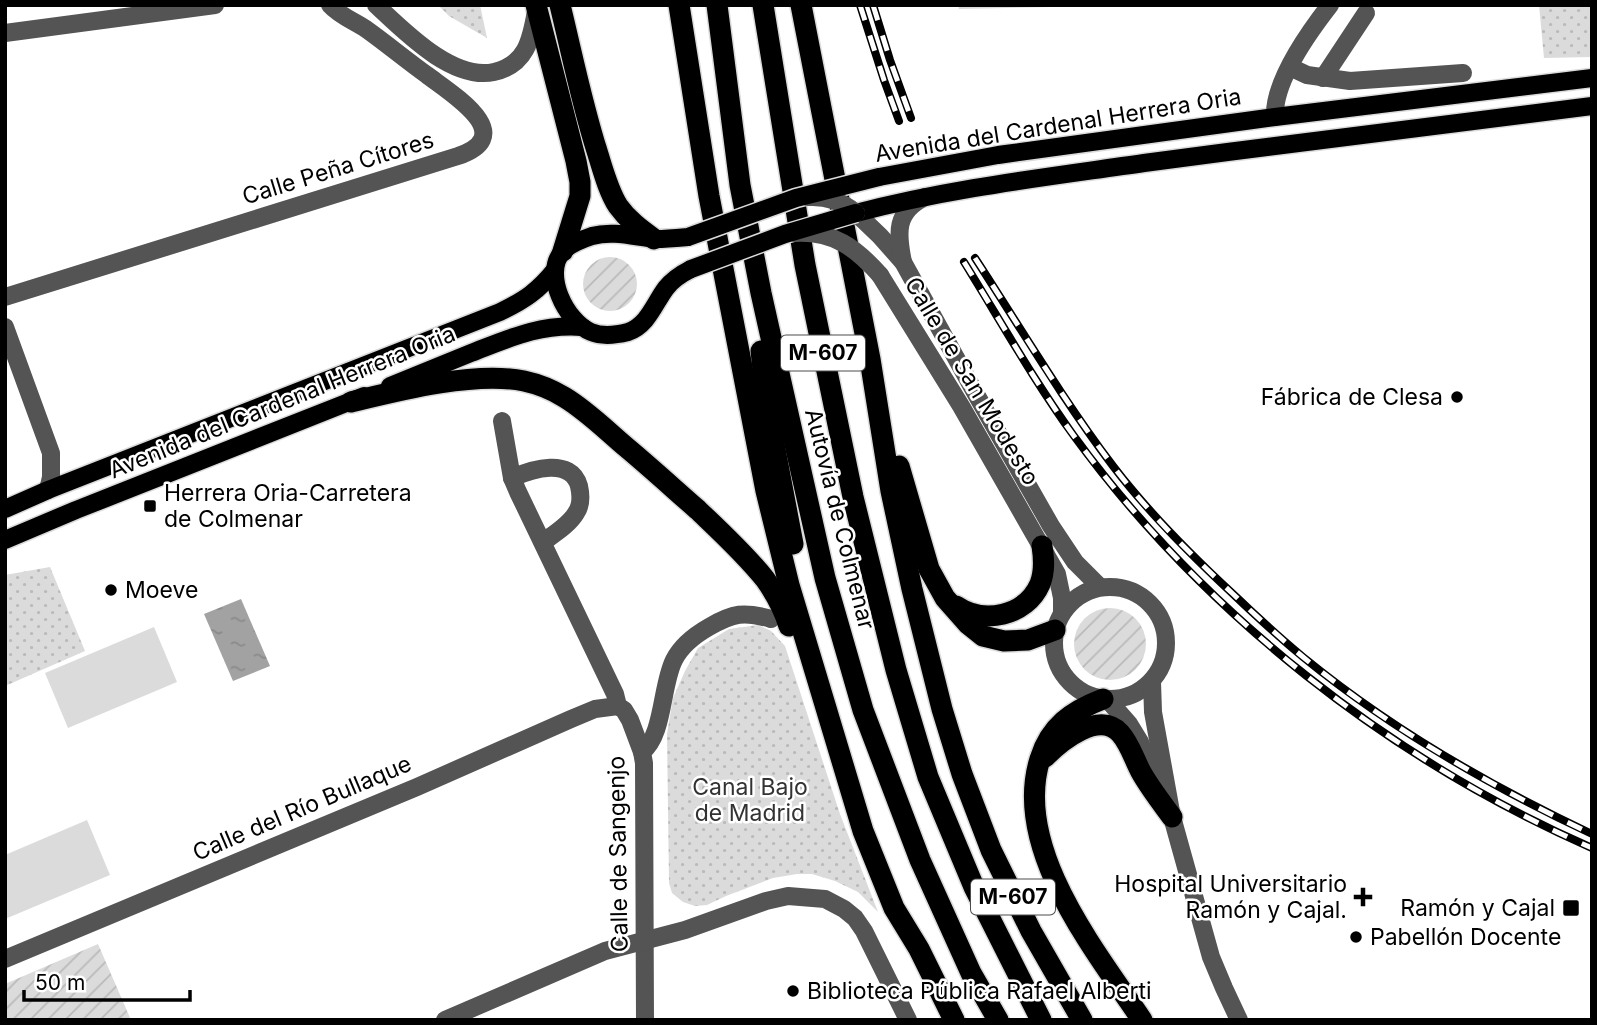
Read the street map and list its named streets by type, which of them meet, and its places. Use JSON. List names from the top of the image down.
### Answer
{
  "streets": {
    "highway": ["M-607", "Autovía de Colmenar"],
    "main road": ["Avenida del Cardenal Herrera Oria"],
    "street": [
      "Calle Peña Cítores",
      "Calle de San Modesto",
      "Calle del Río Bullaque",
      "Calle de Sangenjo"
    ]
  },
  "crossings": [
    ["Avenida del Cardenal Herrera Oria", "Calle de San Modesto"],
    ["Calle del Río Bullaque", "Calle de Sangenjo"]
  ],
  "parks": ["Canal Bajo de Madrid"],
  "places": {
    "other": [
      "Fábrica de Clesa",
      "Moeve",
      "Pabellón Docente",
      "Biblioteca Pública Rafael Alberti"
    ],
    "transit": ["Herrera Oria-Carretera de Colmenar", "Ramón y Cajal"],
    "health": ["Hospital Universitario Ramón y Cajal."]
  },
  "scale_bar": "50 m"
}
